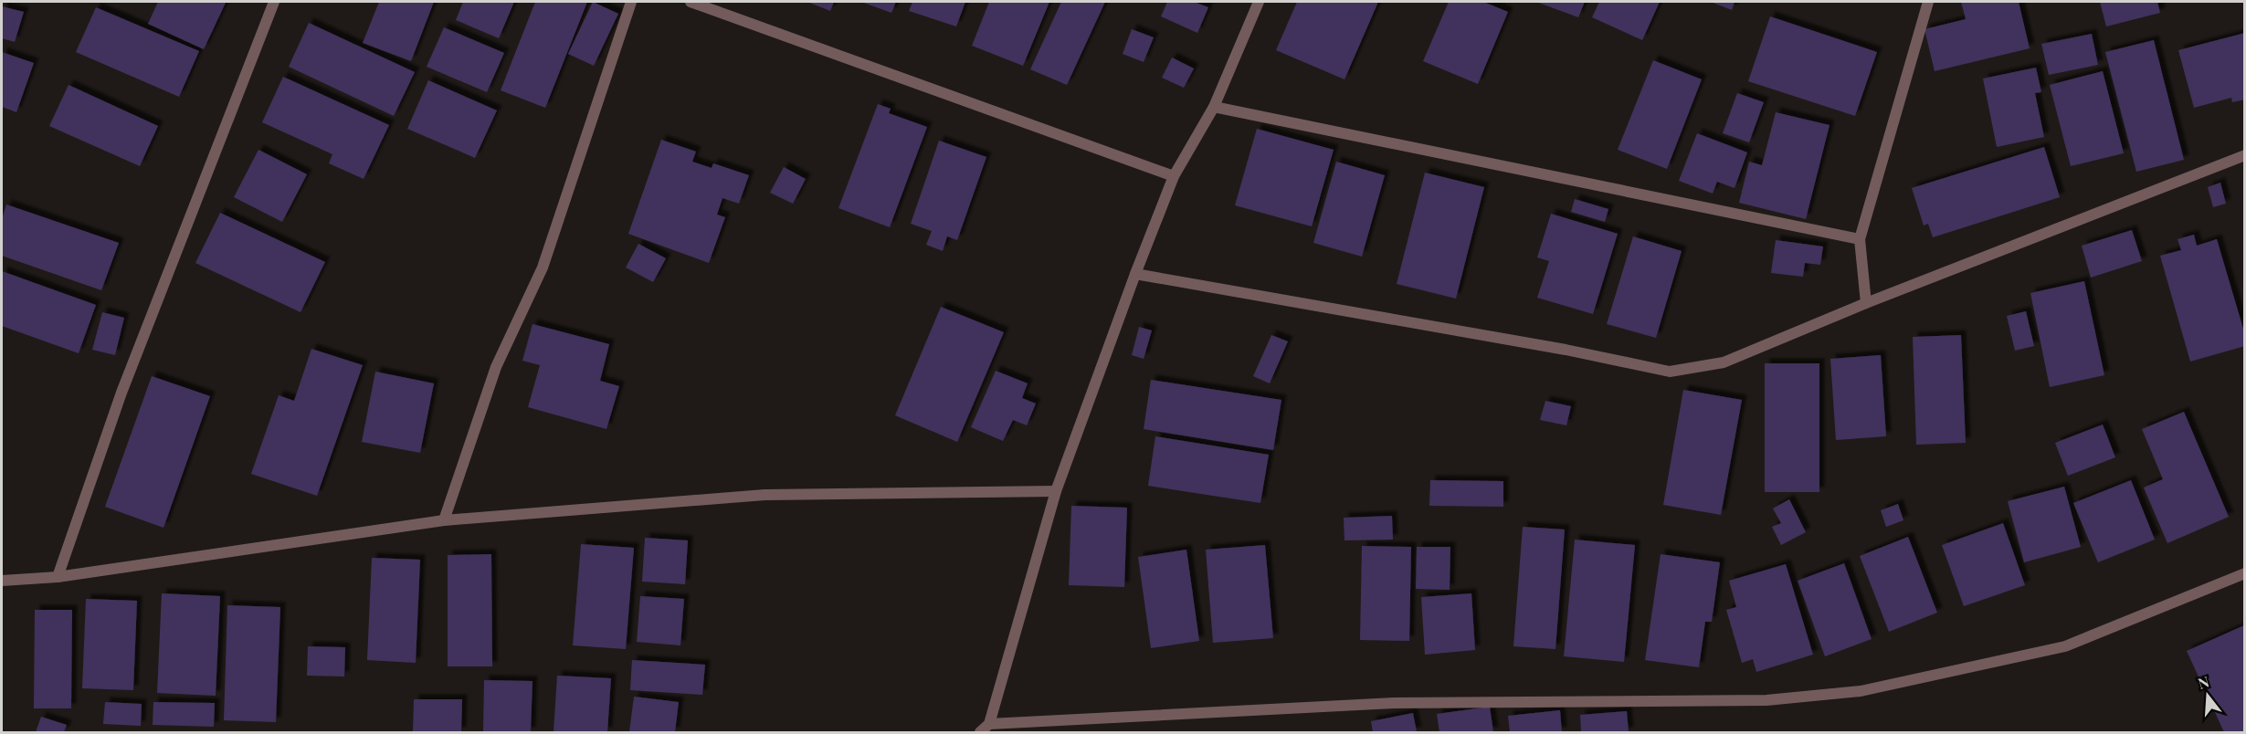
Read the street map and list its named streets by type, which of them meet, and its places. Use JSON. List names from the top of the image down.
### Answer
{
  "north": "top"
}
